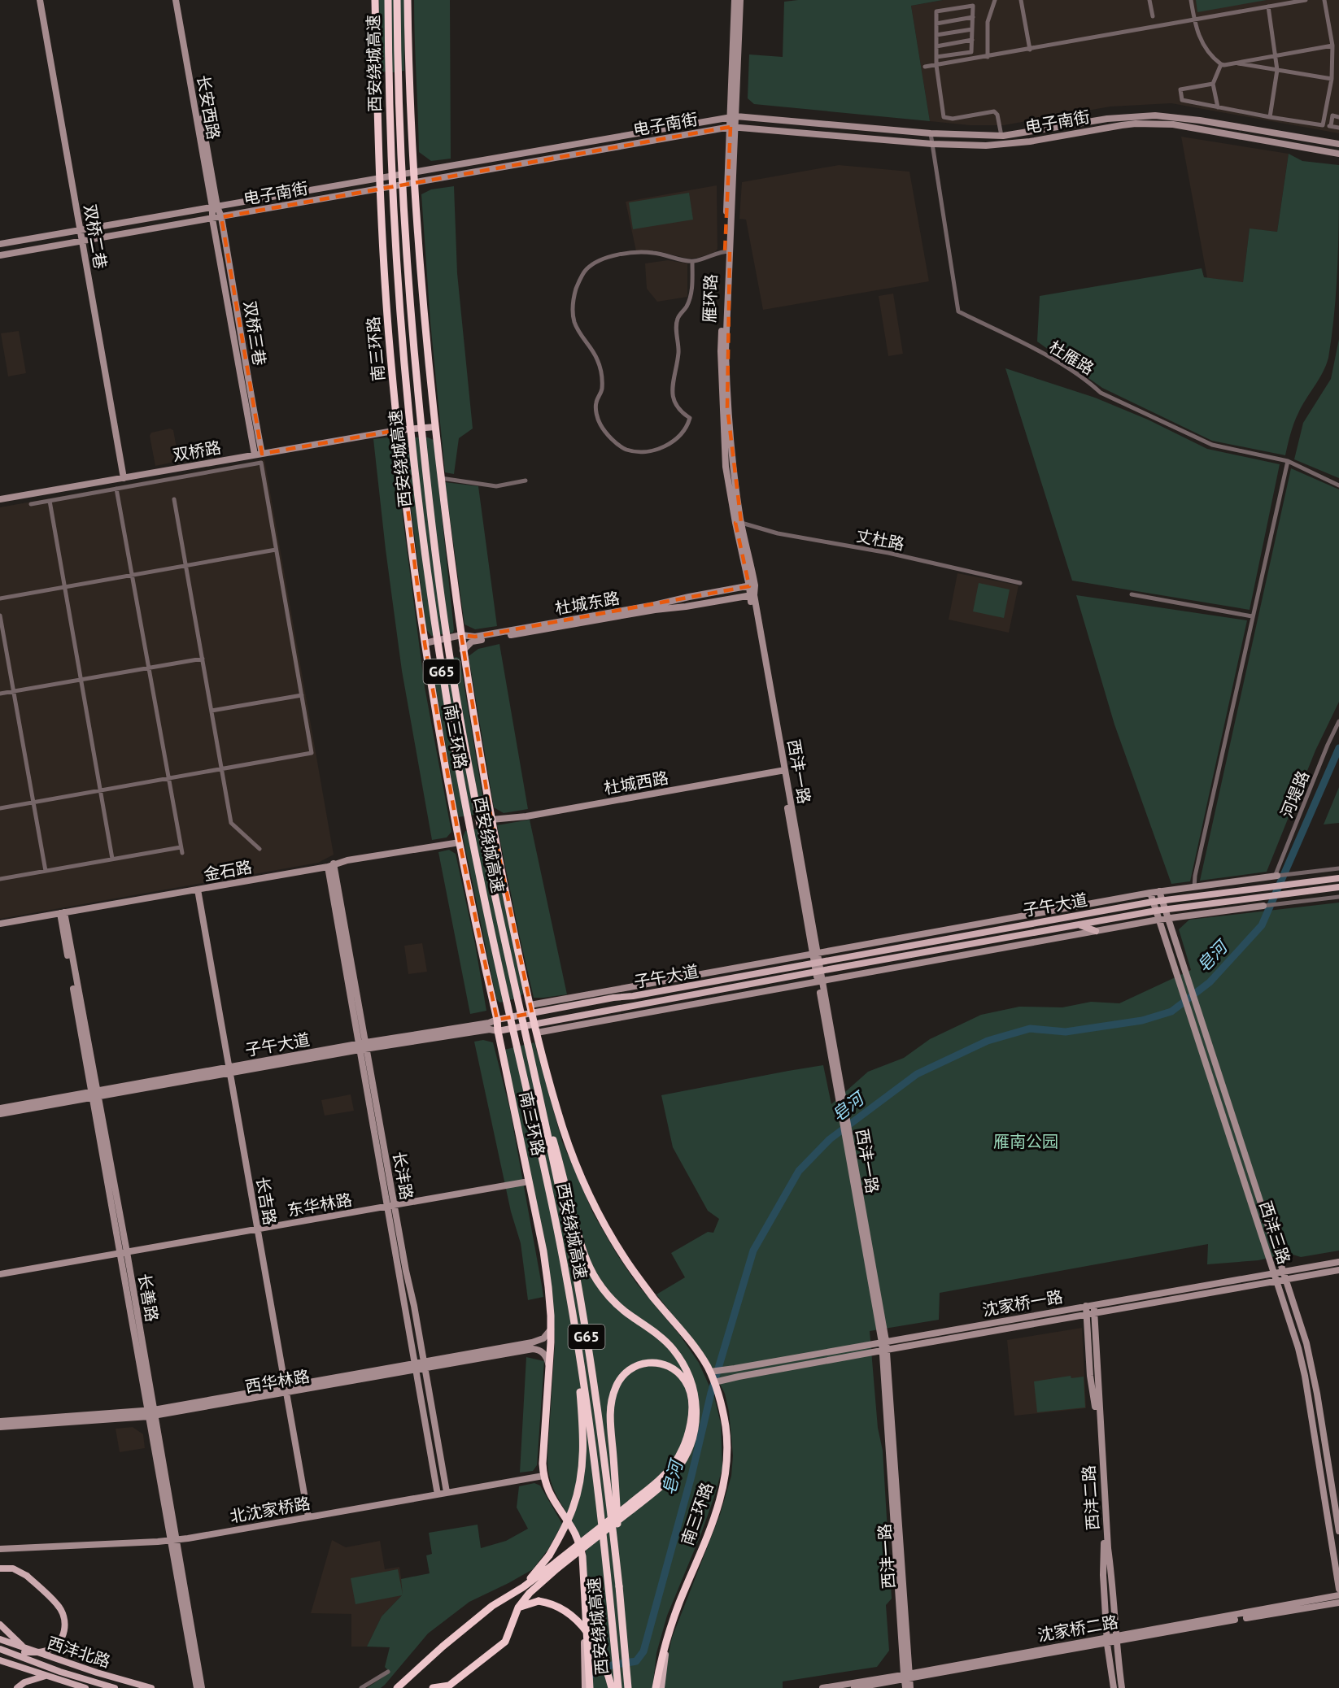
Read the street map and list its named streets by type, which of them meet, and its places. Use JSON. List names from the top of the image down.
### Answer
{
  "streets": {
    "highway": ["西安绕城高速", "南三环路", "G65"],
    "main road": ["子午大道", "西沣北路"],
    "street": [
      "长安西路",
      "电子南街",
      "双桥二巷",
      "雁环路",
      "双桥三巷",
      "杜雁路",
      "双桥路",
      "丈杜路",
      "杜城东路",
      "西沣一路",
      "杜城西路",
      "河堤路",
      "金石路",
      "长沣路",
      "长吉路",
      "东华林路",
      "西沣三路",
      "长善路",
      "沈家桥一路",
      "西华林路",
      "西沣二路",
      "北沈家桥路",
      "沈家桥二路"
    ]
  },
  "crossings": [
    ["长安西路", "电子南街"],
    ["长安西路", "双桥三巷"],
    ["电子南街", "双桥二巷"],
    ["电子南街", "雁环路"],
    ["电子南街", "双桥三巷"],
    ["电子南街", "南三环路"],
    ["电子南街", "杜雁路"],
    ["双桥二巷", "双桥路"],
    ["雁环路", "丈杜路"],
    ["雁环路", "杜城东路"],
    ["雁环路", "西沣一路"],
    ["双桥三巷", "双桥路"],
    ["南三环路", "双桥路"],
    ["南三环路", "杜城东路"],
    ["南三环路", "杜城西路"],
    ["南三环路", "金石路"],
    ["南三环路", "子午大道"],
    ["南三环路", "东华林路"],
    ["南三环路", "沈家桥一路"],
    ["南三环路", "西华林路"],
    ["南三环路", "北沈家桥路"],
    ["杜城东路", "西沣一路"],
    ["西沣一路", "杜城西路"],
    ["西沣一路", "子午大道"],
    ["西沣一路", "沈家桥一路"],
    ["西沣一路", "沈家桥二路"],
    ["金石路", "长沣路"],
    ["金石路", "长吉路"],
    ["金石路", "长善路"],
    ["子午大道", "长沣路"],
    ["子午大道", "长吉路"],
    ["子午大道", "西沣三路"],
    ["子午大道", "长善路"],
    ["长沣路", "东华林路"],
    ["长沣路", "西华林路"],
    ["长沣路", "北沈家桥路"],
    ["长吉路", "东华林路"],
    ["长吉路", "西华林路"],
    ["长吉路", "北沈家桥路"],
    ["东华林路", "长善路"],
    ["西沣三路", "沈家桥一路"],
    ["长善路", "西华林路"],
    ["长善路", "北沈家桥路"],
    ["沈家桥一路", "西沣二路"],
    ["西沣二路", "沈家桥二路"]
  ],
  "water": ["皂河"],
  "parks": ["雁南公园"]
}
